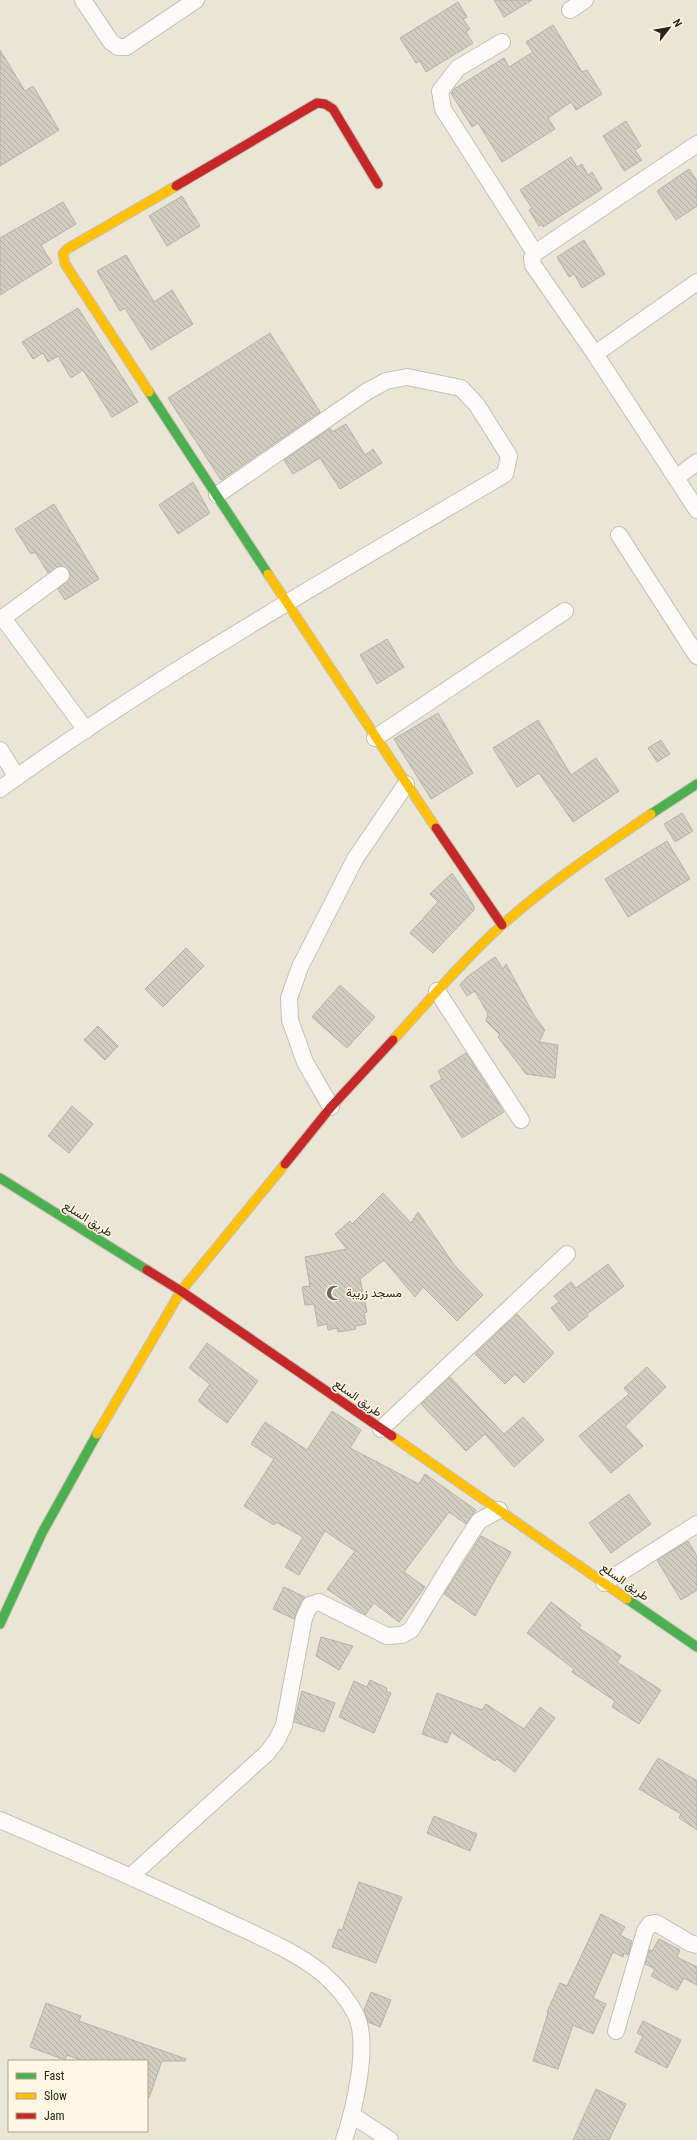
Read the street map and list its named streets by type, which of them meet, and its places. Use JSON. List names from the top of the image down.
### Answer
{
  "streets": {
    "street": ["طريق السلع"]
  },
  "places": {
    "mosque": ["مسجد زريبة"]
  },
  "legend": ["Fast", "Slow", "Jam"],
  "north": "top right"
}
